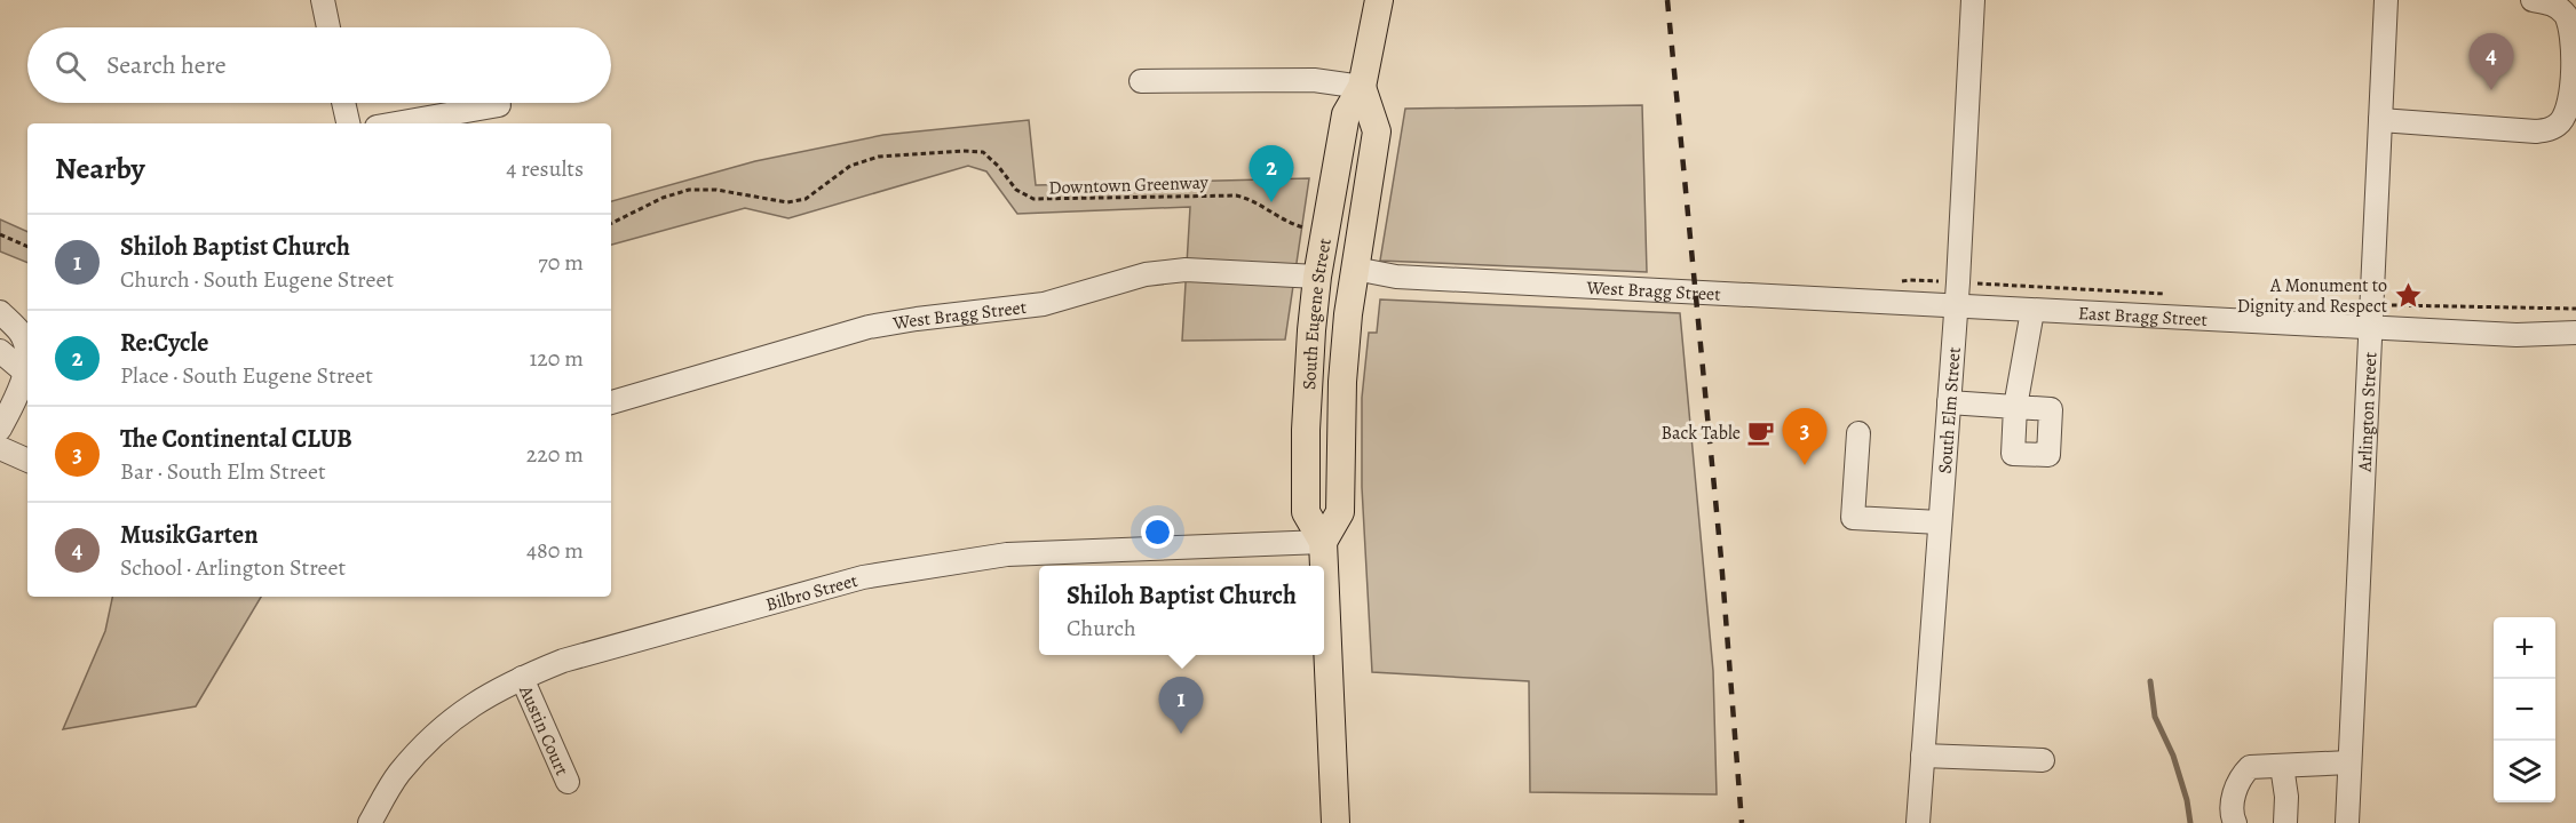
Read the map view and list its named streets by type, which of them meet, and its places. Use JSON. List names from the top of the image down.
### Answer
{
  "streets": {
    "main road": ["South Eugene Street"],
    "street": [
      "West Bragg Street",
      "East Bragg Street",
      "South Elm Street",
      "Arlington Street",
      "Bilbro Street",
      "Austin Court"
    ],
    "path": ["Downtown Greenway"]
  },
  "crossings": [
    ["Downtown Greenway", "South Eugene Street"],
    ["West Bragg Street", "South Eugene Street"],
    ["West Bragg Street", "East Bragg Street"],
    ["West Bragg Street", "South Elm Street"],
    ["South Eugene Street", "Bilbro Street"],
    ["East Bragg Street", "South Elm Street"],
    ["East Bragg Street", "Arlington Street"],
    ["Bilbro Street", "Austin Court"]
  ],
  "places": {
    "place": ["A Monument to Dignity and Respect"],
    "cafe": ["Back Table"]
  },
  "page": {
    "search": "Search here",
    "pins": [
      "4",
      "2",
      "3",
      "1"
    ],
    "heading": ["Nearby", "4 results"],
    "list": [
      {
        "mark": "1",
        "name": "Shiloh Baptist Church",
        "note": "Church · South Eugene Street",
        "value": "70 m"
      },
      {
        "mark": "2",
        "name": "Re:Cycle",
        "note": "Place · South Eugene Street",
        "value": "120 m"
      },
      {
        "mark": "3",
        "name": "The Continental CLUB",
        "note": "Bar · South Elm Street",
        "value": "220 m"
      },
      {
        "mark": "4",
        "name": "MusikGarten",
        "note": "School · Arlington Street",
        "value": "480 m"
      }
    ],
    "popup": ["Shiloh Baptist Church", "Church"],
    "map_buttons": ["+", "−"]
  }
}
